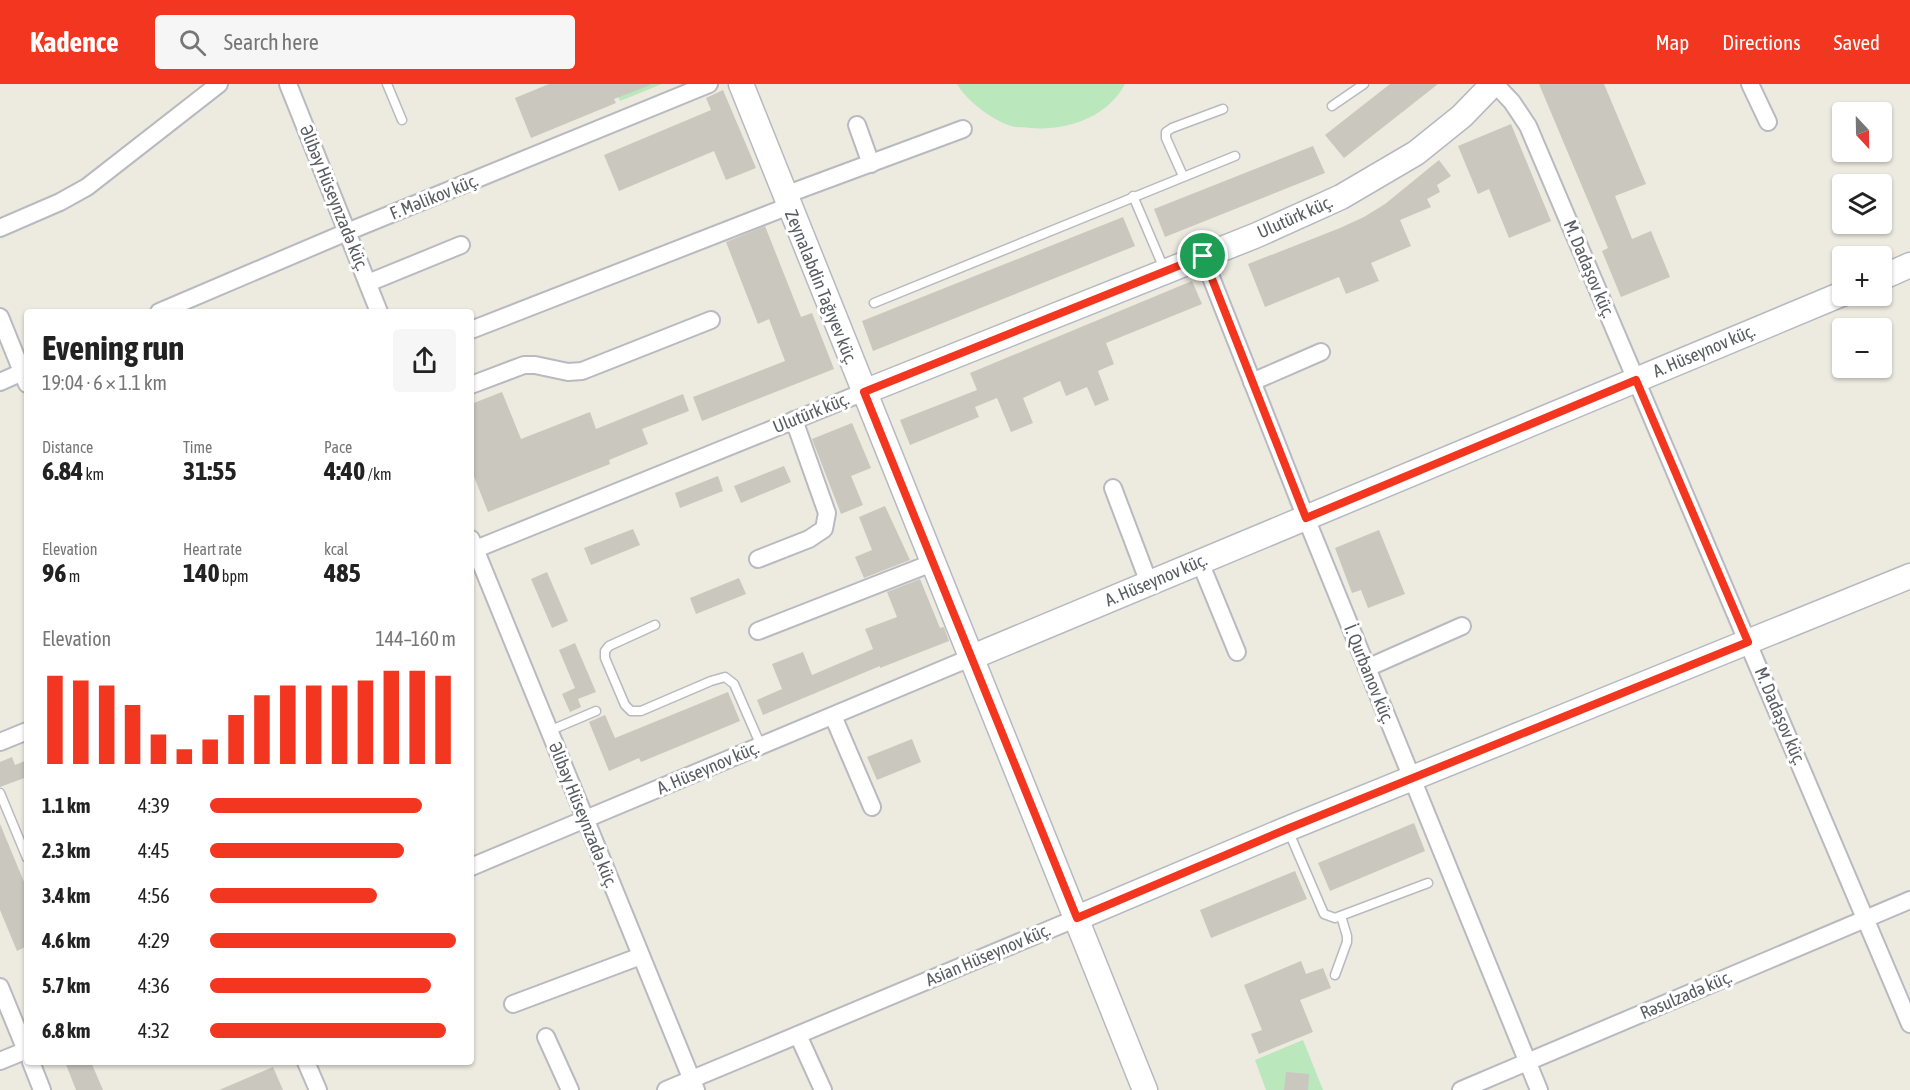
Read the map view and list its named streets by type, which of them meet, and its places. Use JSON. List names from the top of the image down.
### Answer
{
  "streets": {
    "street": [
      "F. Məlikov küç.",
      "Əlibəy Hüseynzadə küç.",
      "Ulutürk küç.",
      "M. Dadaşov küç.",
      "Zeynalabdin Tağıyev küç.",
      "A. Hüseynov küç.",
      "İ. Qurbanov küç.",
      "Asian Hüseynov küç.",
      "Rəsulzadə küç."
    ]
  },
  "crossings": [
    ["F. Məlikov küç.", "Əlibəy Hüseynzadə küç."],
    ["Əlibəy Hüseynzadə küç.", "A. Hüseynov küç."],
    ["Əlibəy Hüseynzadə küç.", "Asian Hüseynov küç."],
    ["Ulutürk küç.", "M. Dadaşov küç."],
    ["Ulutürk küç.", "Zeynalabdin Tağıyev küç."],
    ["Ulutürk küç.", "İ. Qurbanov küç."],
    ["M. Dadaşov küç.", "A. Hüseynov küç."],
    ["M. Dadaşov küç.", "Asian Hüseynov küç."],
    ["M. Dadaşov küç.", "Rəsulzadə küç."],
    ["Zeynalabdin Tağıyev küç.", "A. Hüseynov küç."],
    ["Zeynalabdin Tağıyev küç.", "Asian Hüseynov küç."],
    ["A. Hüseynov küç.", "İ. Qurbanov küç."],
    ["İ. Qurbanov küç.", "Asian Hüseynov küç."],
    ["İ. Qurbanov küç.", "Rəsulzadə küç."]
  ],
  "north": "bottom",
  "page": {
    "header": "Kadence",
    "search": "Search here",
    "nav": ["Map", "Directions", "Saved"],
    "map_buttons": ["+", "−"],
    "heading": ["Evening run", "19:04 · 6 × 1.1 km"],
    "stats": [
      ["Distance", "6.84 km"],
      ["Time", "31:55"],
      ["Pace", "4:40 /km"],
      ["Elevation", "96 m"],
      ["Heart rate", "140 bpm"],
      ["kcal", "485"]
    ],
    "chart": ["Elevation", "144–160 m"],
    "list": [
      {
        "name": "1.1 km",
        "note": "4:39"
      },
      {
        "name": "2.3 km",
        "note": "4:45"
      },
      {
        "name": "3.4 km",
        "note": "4:56"
      },
      {
        "name": "4.6 km",
        "note": "4:29"
      },
      {
        "name": "5.7 km",
        "note": "4:36"
      },
      {
        "name": "6.8 km",
        "note": "4:32"
      }
    ]
  }
}
